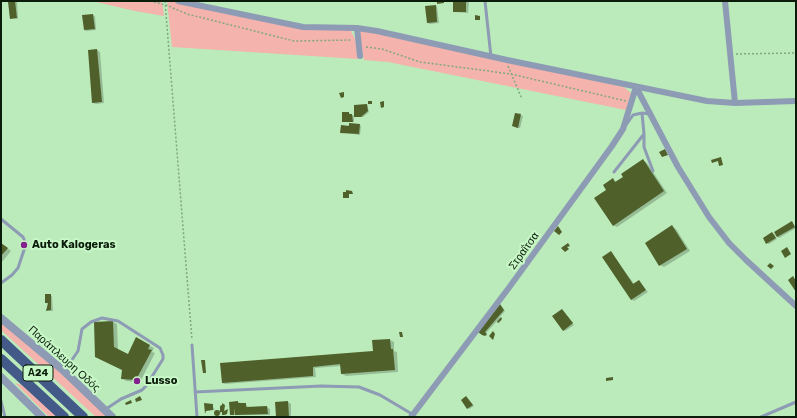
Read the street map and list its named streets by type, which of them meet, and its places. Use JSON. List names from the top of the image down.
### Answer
{
  "streets": {
    "highway": ["Α24"],
    "street": ["Στραΐτσα", "Παράπλευρη Οδός"]
  },
  "places": ["Auto Kalogeras", "Lusso"]
}
